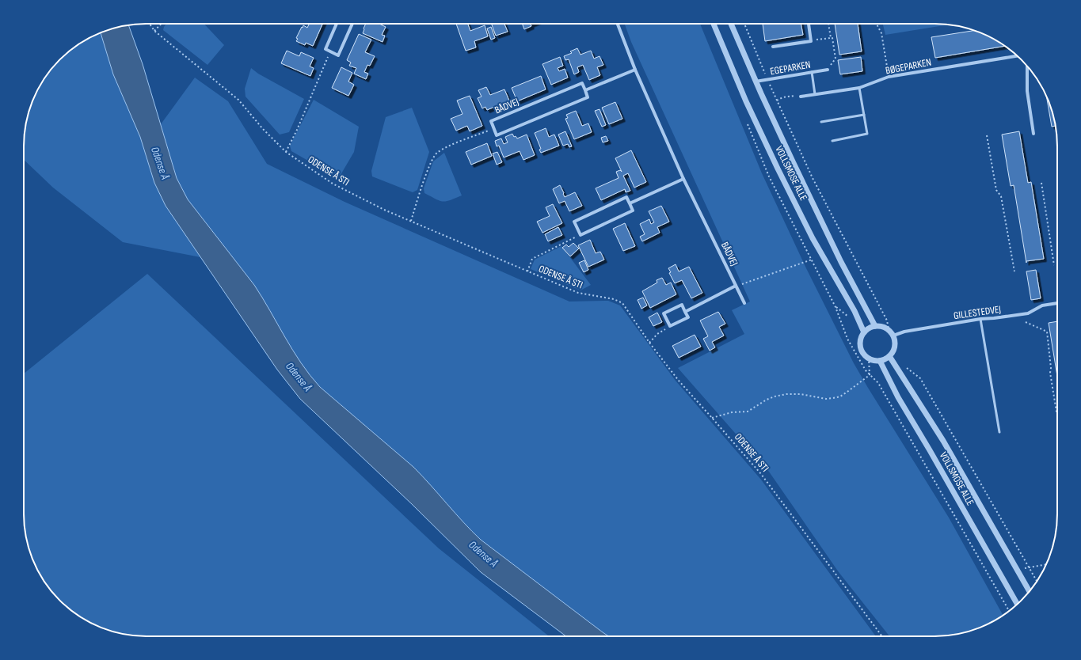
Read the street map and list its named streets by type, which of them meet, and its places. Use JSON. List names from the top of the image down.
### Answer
{
  "streets": {
    "street": [
      "BØGEPARKEN",
      "EGEPARKEN",
      "BÅDVEJ",
      "VOLLSMOSE ALLE",
      "GILLESTEDVEJ"
    ],
    "path": ["ODENSE Å STI"]
  },
  "crossings": [
    ["EGEPARKEN", "VOLLSMOSE ALLE"],
    ["VOLLSMOSE ALLE", "GILLESTEDVEJ"]
  ],
  "water": ["Odense Å"]
}
